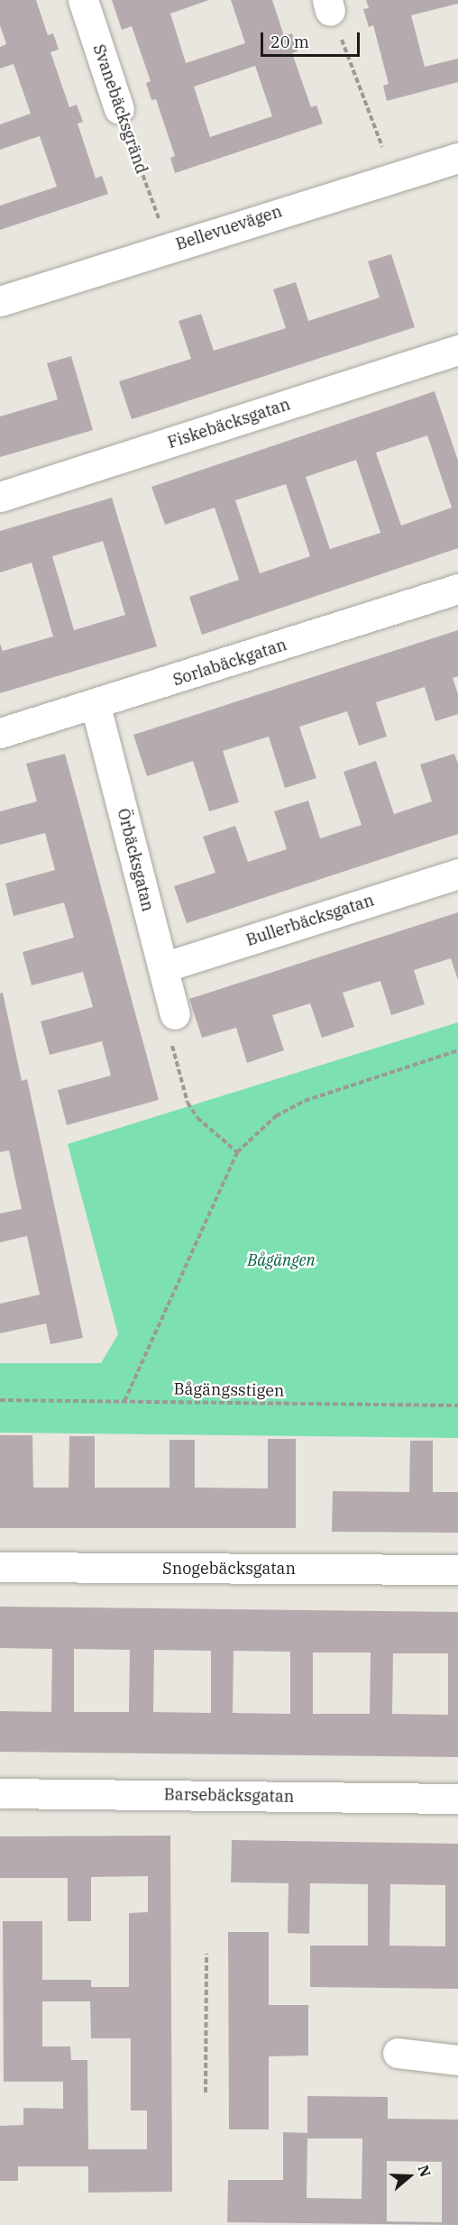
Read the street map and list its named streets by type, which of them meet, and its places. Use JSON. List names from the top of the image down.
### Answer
{
  "streets": {
    "street": [
      "Svanebäcksgränd",
      "Bellevuevägen",
      "Fiskebäcksgatan",
      "Sorlabäckgatan",
      "Örbäcksgatan",
      "Bullerbäcksgatan",
      "Snogebäcksgatan",
      "Barsebäcksgatan"
    ],
    "path": ["Bågängsstigen"]
  },
  "crossings": [
    ["Sorlabäckgatan", "Örbäcksgatan"],
    ["Örbäcksgatan", "Bullerbäcksgatan"]
  ],
  "parks": ["Bågängen"],
  "scale_bar": "20 m",
  "north": "right"
}
